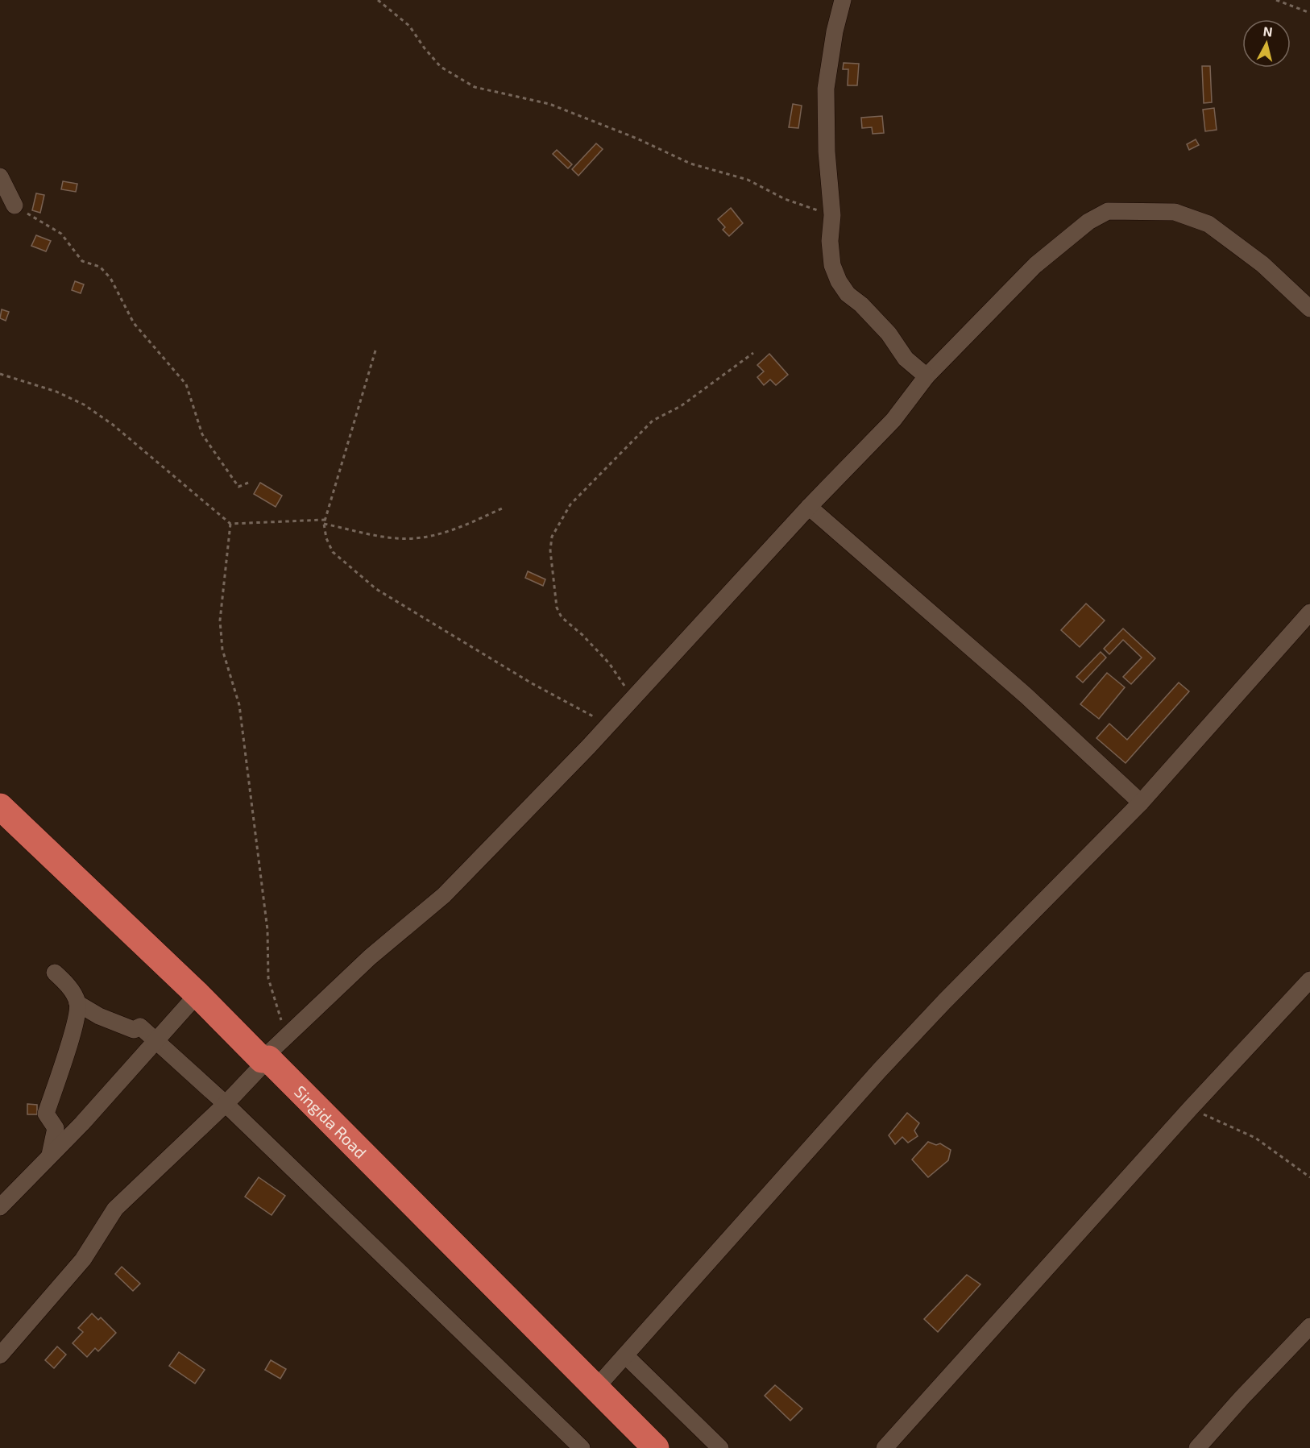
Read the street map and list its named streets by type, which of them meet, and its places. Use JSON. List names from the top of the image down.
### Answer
{
  "streets": {
    "highway": ["Singida Road"]
  },
  "north": "top"
}
